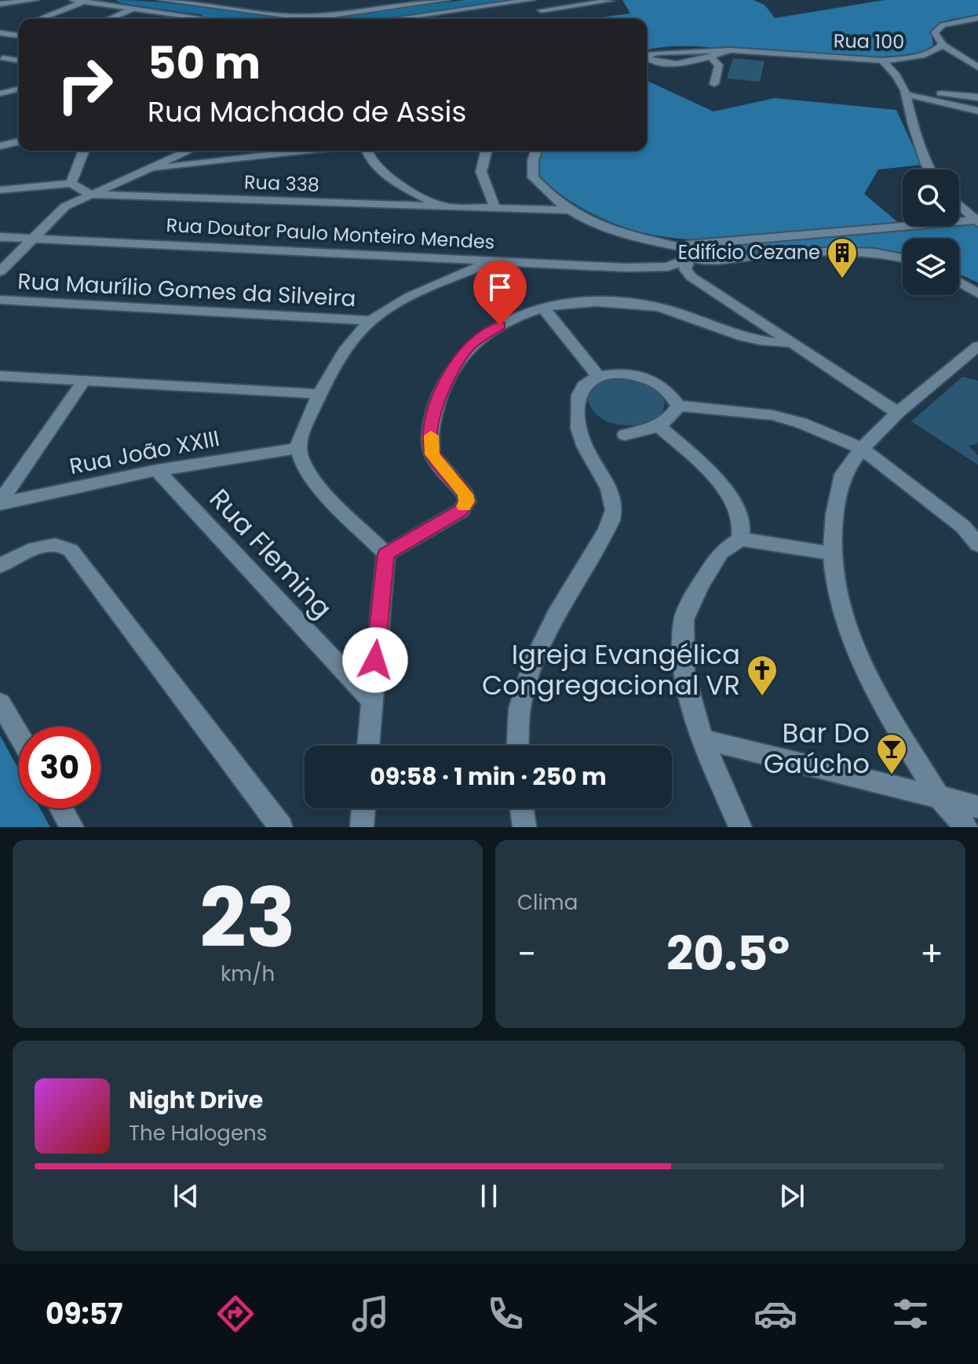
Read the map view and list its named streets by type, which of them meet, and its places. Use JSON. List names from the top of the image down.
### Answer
{
  "streets": {
    "street": [
      "Rua 100",
      "Rua 338",
      "Rua Doutor Paulo Monteiro Mendes",
      "Rua Maurílio Gomes da Silveira",
      "Rua João XXIII",
      "Rua Fleming"
    ]
  },
  "crossings": [
    ["Rua João XXIII", "Rua Fleming"]
  ],
  "places": {
    "building": ["Edifício Cezane"],
    "church": ["Igreja Evangélica Congregacional VR"],
    "bar": ["Bar Do Gaúcho"]
  },
  "page": {
    "turn": ["50 m", "Rua Machado de Assis"],
    "limit": "30",
    "trip": "09:58 · 1 min · 250 m",
    "tile": [
      ["23", "km/h"],
      "Clima"
    ],
    "heat": ["−", "20.5°", "+"],
    "song": ["Night Drive", "The Halogens"],
    "tabs": "09:57"
  }
}
